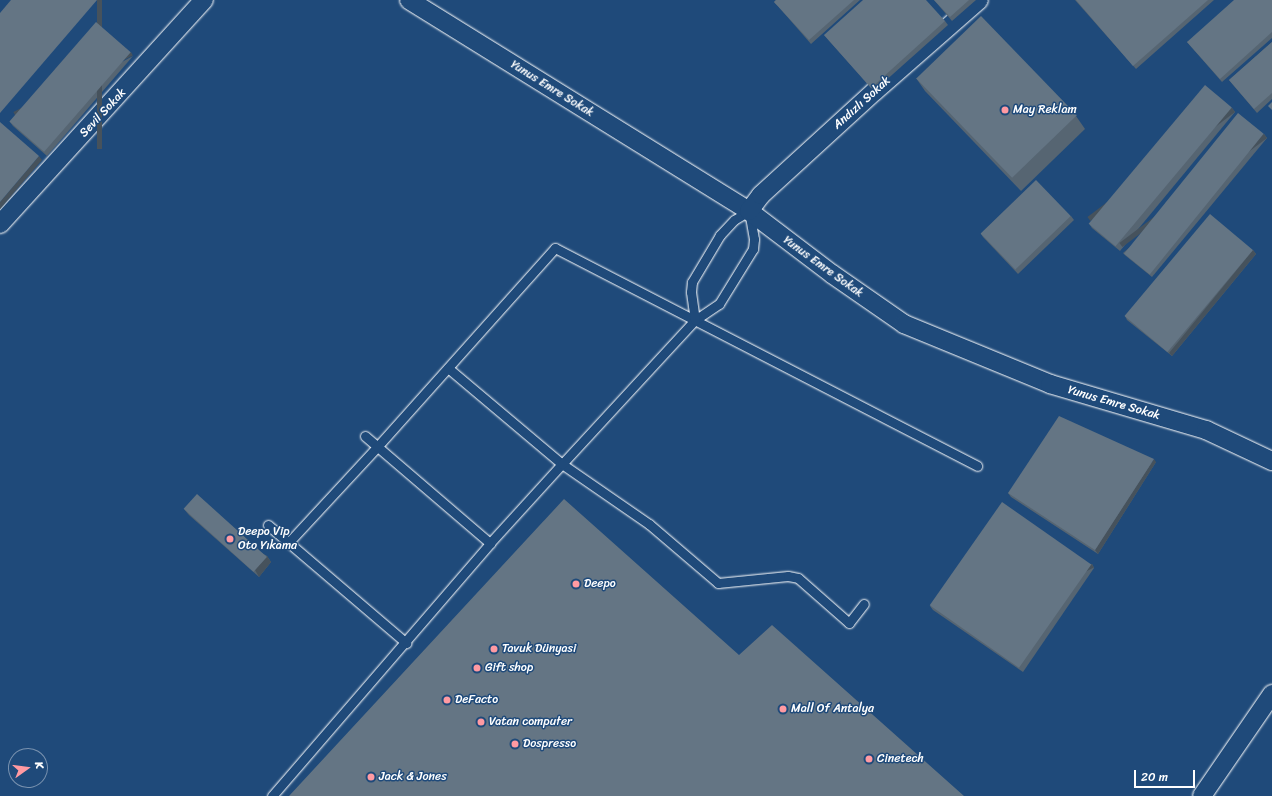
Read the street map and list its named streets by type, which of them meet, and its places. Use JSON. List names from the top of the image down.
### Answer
{
  "streets": {
    "street": ["Yunus Emre Sokak", "Andızlı Sokak", "Sevil Sokak"]
  },
  "crossings": [
    ["Yunus Emre Sokak", "Andızlı Sokak"]
  ],
  "places": [
    "May Reklam",
    "Deepo Vip Oto Yıkama",
    "Deepo",
    "Tavuk Dünyasi",
    "Gift shop",
    "DeFacto",
    "Mall Of Antalya",
    "Vatan computer",
    "Dospresso",
    "Cinetech",
    "Jack & Jones"
  ],
  "scale_bar": "20 m",
  "north": "right"
}
